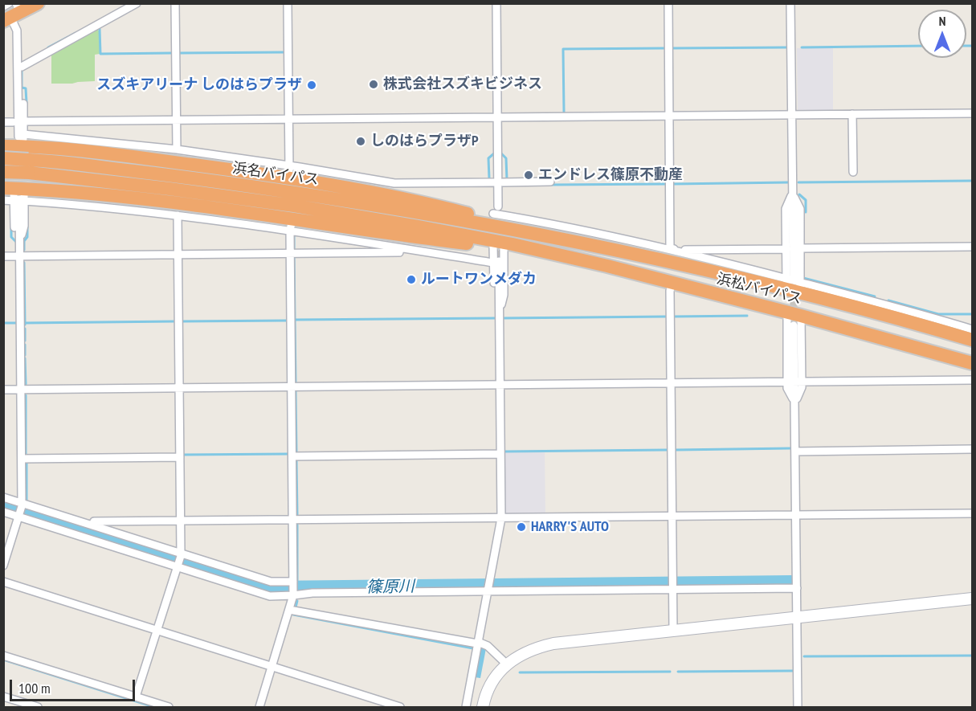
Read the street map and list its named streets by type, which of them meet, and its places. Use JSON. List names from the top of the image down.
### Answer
{
  "streets": {
    "highway": ["浜名バイパス", "浜松バイパス"]
  },
  "crossings": [
    ["浜名バイパス", "浜松バイパス"]
  ],
  "water": ["篠原川"],
  "places": [
    "株式会社スズキビジネス",
    "スズキアリーナ しのはらプラザ",
    "しのはらプラザP",
    "エンドレス篠原不動産",
    "ルートワンメダカ",
    "HARRY'S AUTO"
  ],
  "scale_bar": "100 m",
  "north": "top"
}
